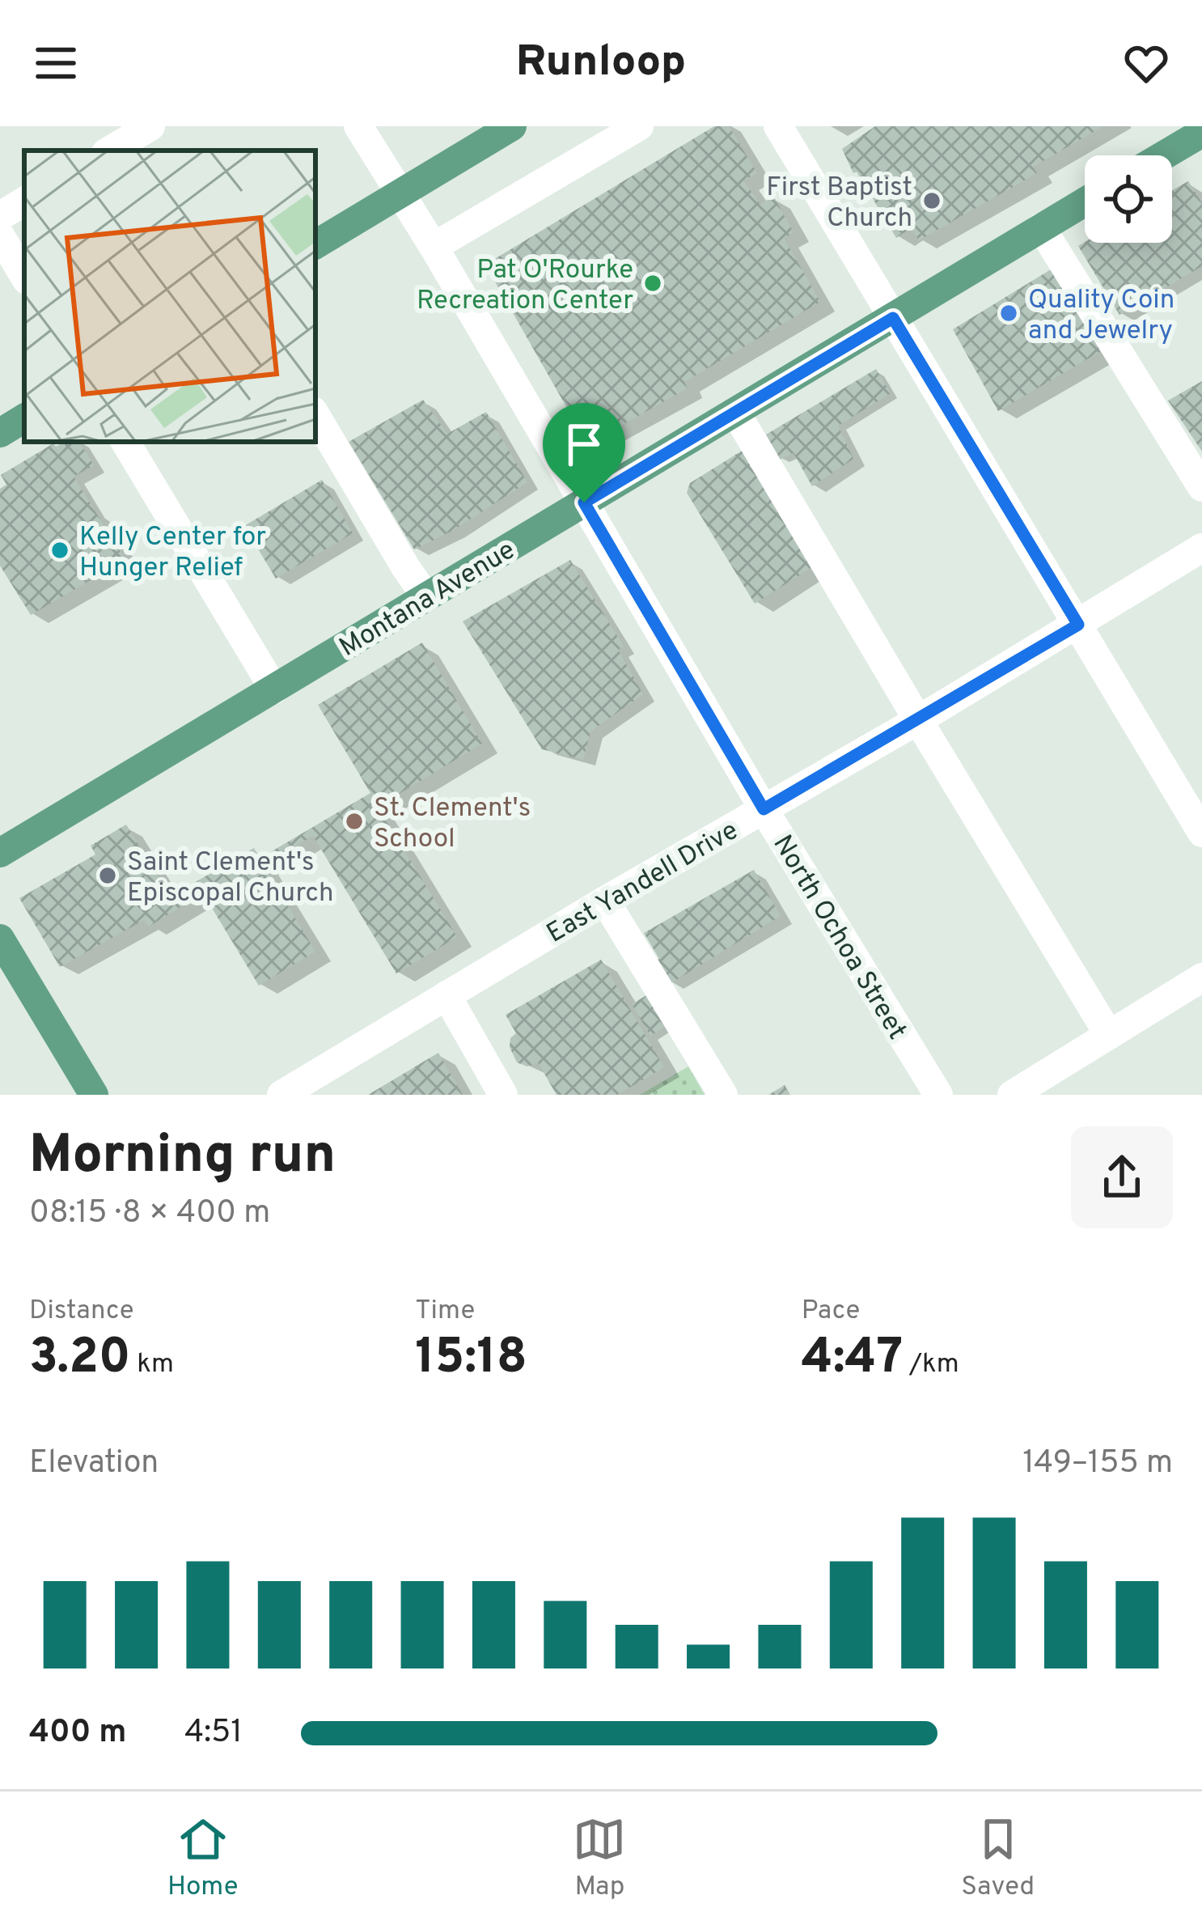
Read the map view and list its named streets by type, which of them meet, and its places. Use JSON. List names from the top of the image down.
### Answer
{
  "streets": {
    "main road": ["Montana Avenue"],
    "street": ["East Yandell Drive", "North Ochoa Street"]
  },
  "crossings": [
    ["Montana Avenue", "North Ochoa Street"],
    ["East Yandell Drive", "North Ochoa Street"]
  ],
  "places": [
    "First Baptist Church",
    "Pat O'Rourke Recreation Center",
    "Quality Coin and Jewelry",
    "Kelly Center for Hunger Relief",
    "St. Clement's School",
    "Saint Clement's Episcopal Church"
  ],
  "page": {
    "header": "Runloop",
    "heading": ["Morning run", "08:15 · 8 × 400 m"],
    "stats": [
      ["Distance", "3.20 km"],
      ["Time", "15:18"],
      ["Pace", "4:47 /km"]
    ],
    "chart": ["Elevation", "149–155 m"],
    "list": [
      {
        "name": "400 m",
        "note": "4:51"
      }
    ],
    "tabs": ["Home", "Map", "Saved"]
  }
}
